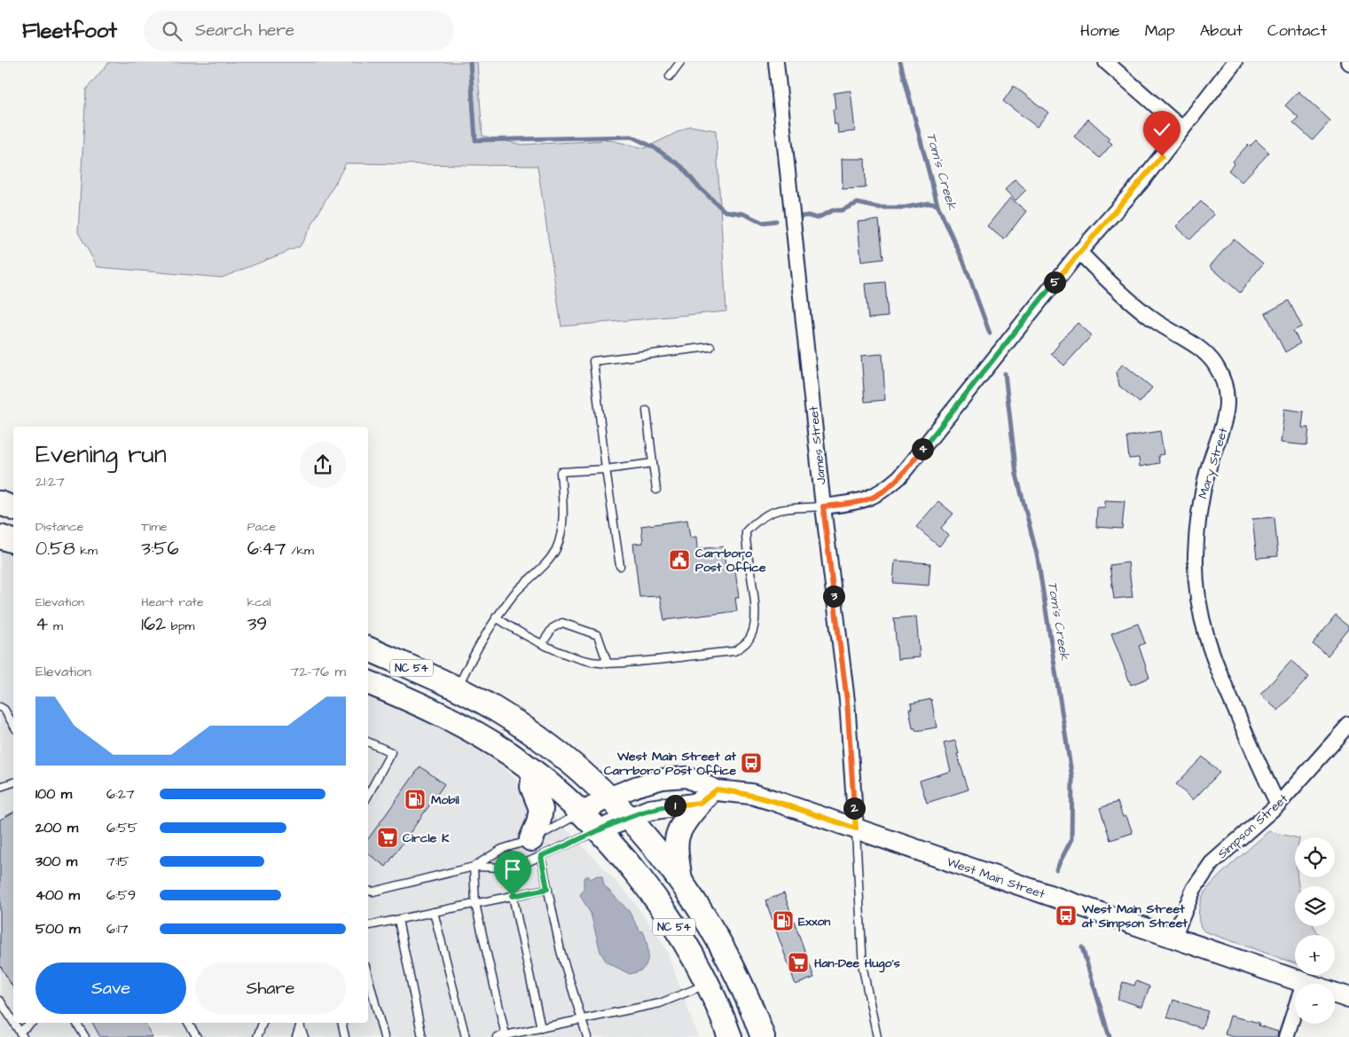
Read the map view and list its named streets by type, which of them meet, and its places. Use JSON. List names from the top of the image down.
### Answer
{
  "streets": {
    "highway": ["NC 54"],
    "main road": ["West Main Street"],
    "street": ["James Street", "Mary Street", "Simpson Street"]
  },
  "crossings": [
    ["James Street", "West Main Street"],
    ["Mary Street", "Simpson Street"],
    ["NC 54", "West Main Street"],
    ["Simpson Street", "West Main Street"]
  ],
  "water": ["Tom's Creek"],
  "places": {
    "public building": ["Carrboro Post Office"],
    "bus stop": ["West Main Street at Carrboro Post Office", "West Main Street at Simpson Street"],
    "fuel station": ["Mobil", "Exxon"],
    "supermarket": ["Circle K", "Han-Dee Hugo's"]
  },
  "page": {
    "header": "Fleetfoot",
    "search": "Search here",
    "nav": [
      "Home",
      "Map",
      "About",
      "Contact"
    ],
    "pins": [
      "5",
      "4",
      "3",
      "1",
      "2"
    ],
    "heading": ["Evening run", "21:27"],
    "stats": [
      ["Distance", "0.58 km"],
      ["Time", "3:56"],
      ["Pace", "6:47 /km"],
      ["Elevation", "4 m"],
      ["Heart rate", "162 bpm"],
      ["kcal", "39"]
    ],
    "chart": ["Elevation", "72–76 m"],
    "list": [
      {
        "name": "100 m",
        "note": "6:27"
      },
      {
        "name": "200 m",
        "note": "6:55"
      },
      {
        "name": "300 m",
        "note": "7:15"
      },
      {
        "name": "400 m",
        "note": "6:59"
      },
      {
        "name": "500 m",
        "note": "6:17"
      }
    ],
    "map_buttons": ["+", "−"],
    "buttons": ["Save", "Share"]
  }
}
